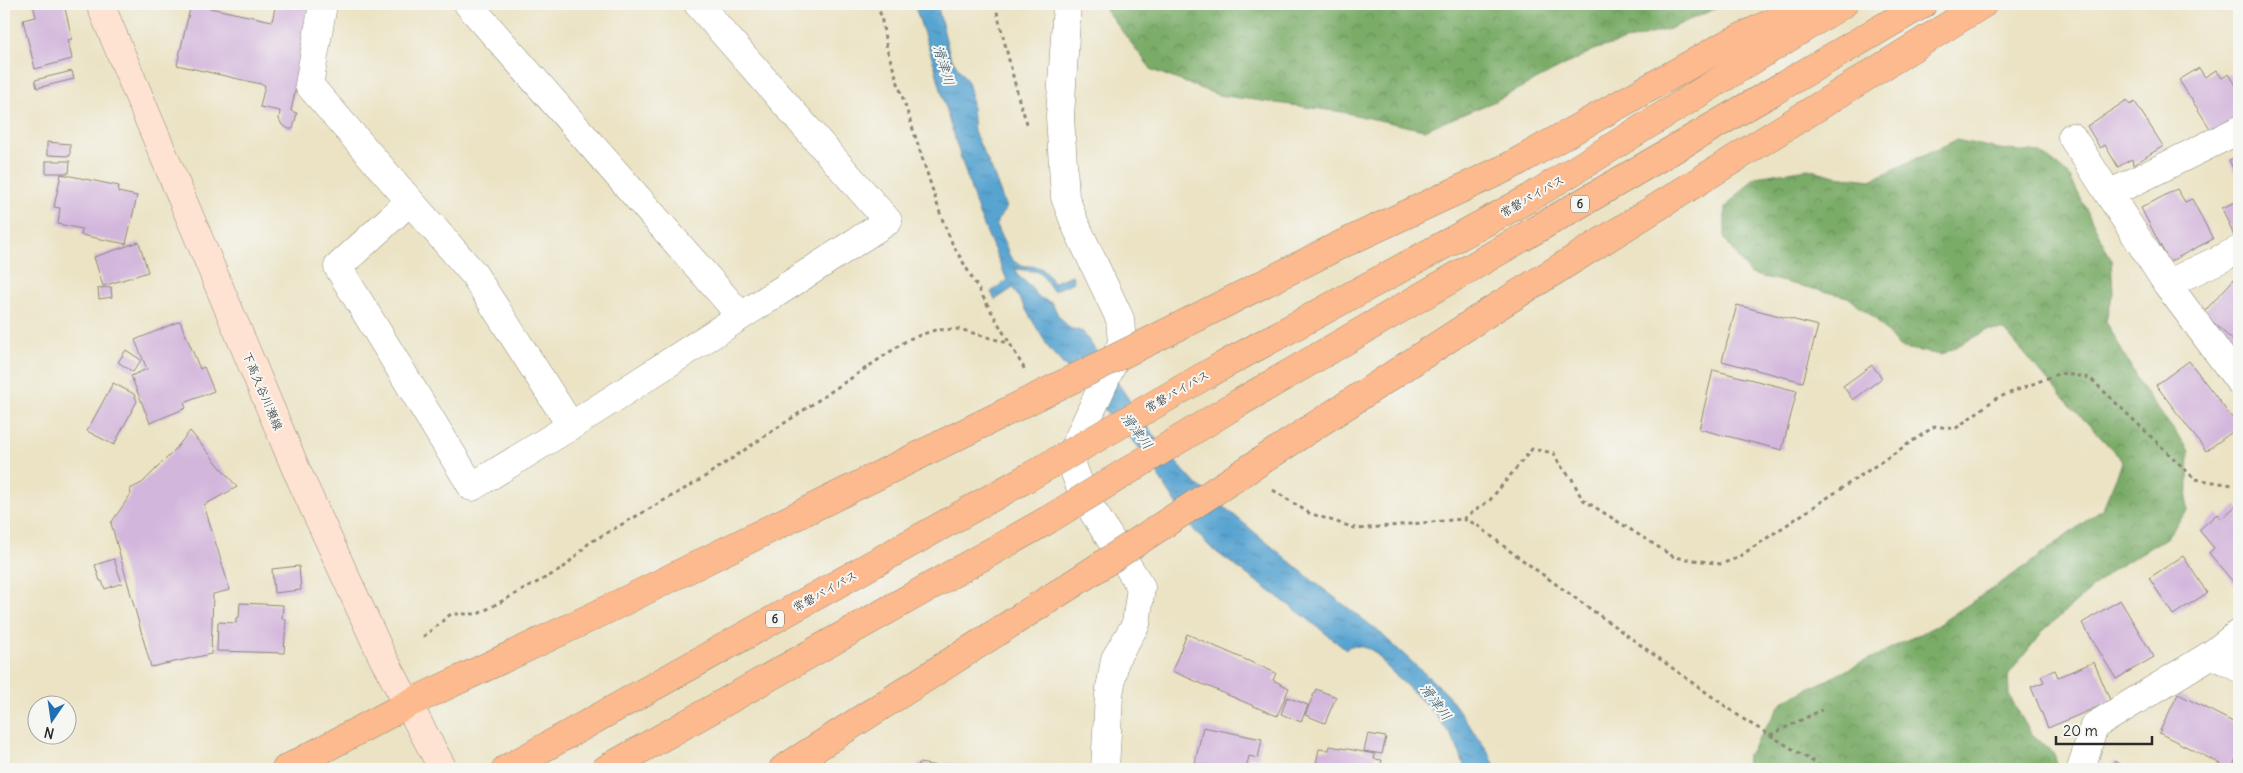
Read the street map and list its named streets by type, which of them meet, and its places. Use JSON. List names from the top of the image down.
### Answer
{
  "streets": {
    "highway": ["常磐バイパス", "6"],
    "main road": ["下高久谷川瀬線"]
  },
  "water": ["滑津川"],
  "scale_bar": "20 m",
  "north": "bottom"
}
